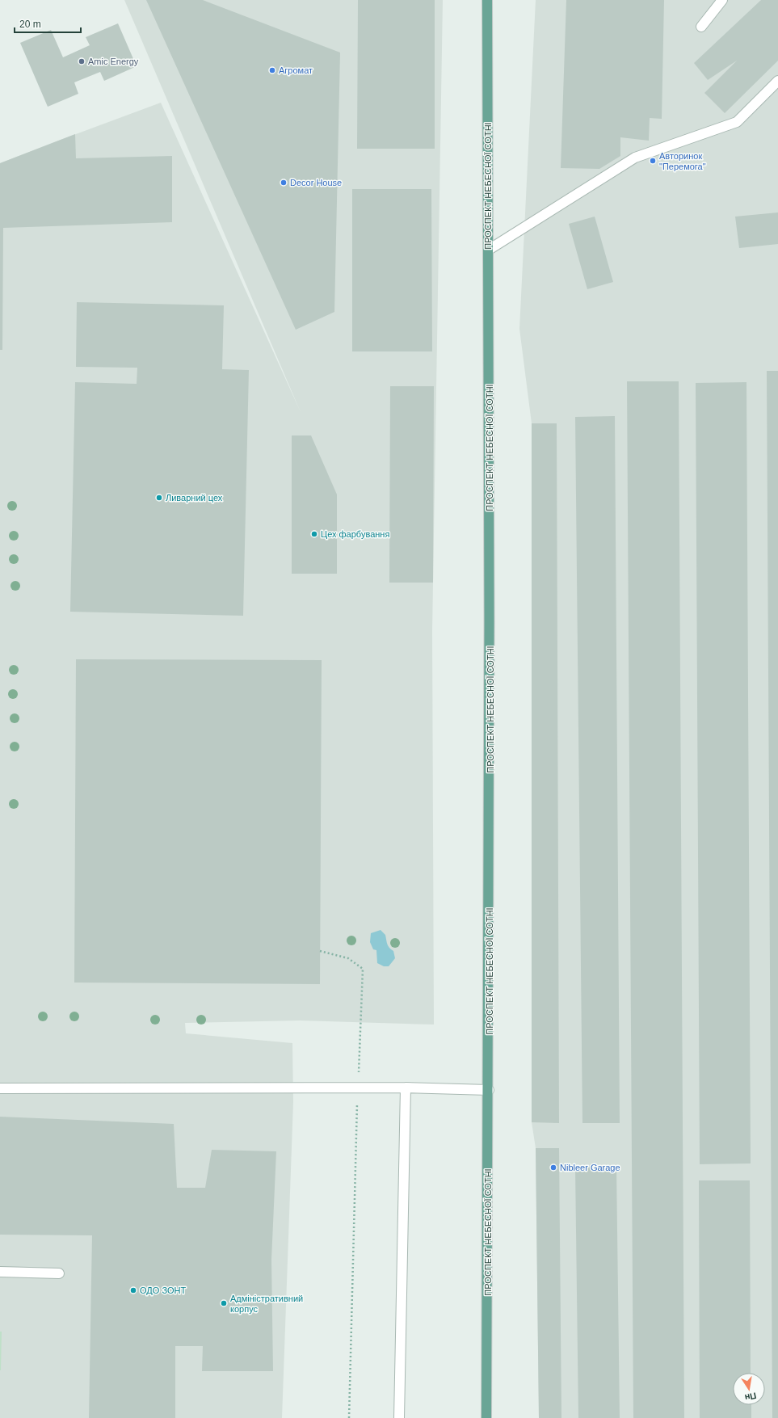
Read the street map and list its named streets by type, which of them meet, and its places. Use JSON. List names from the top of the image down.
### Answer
{
  "streets": {
    "main road": ["ПРОСПЕКТ НЕБЕСНОЇ СОТНІ"]
  },
  "places": [
    "Amic Energy",
    "Агромат",
    "Авторинок \"Перемога\"",
    "Decor House",
    "Ливарний цех",
    "Цех фарбування",
    "Nibleer Garage",
    "ОДО ЗОНТ",
    "Адміністративний корпус"
  ],
  "scale_bar": "20 m",
  "north": "bottom"
}
